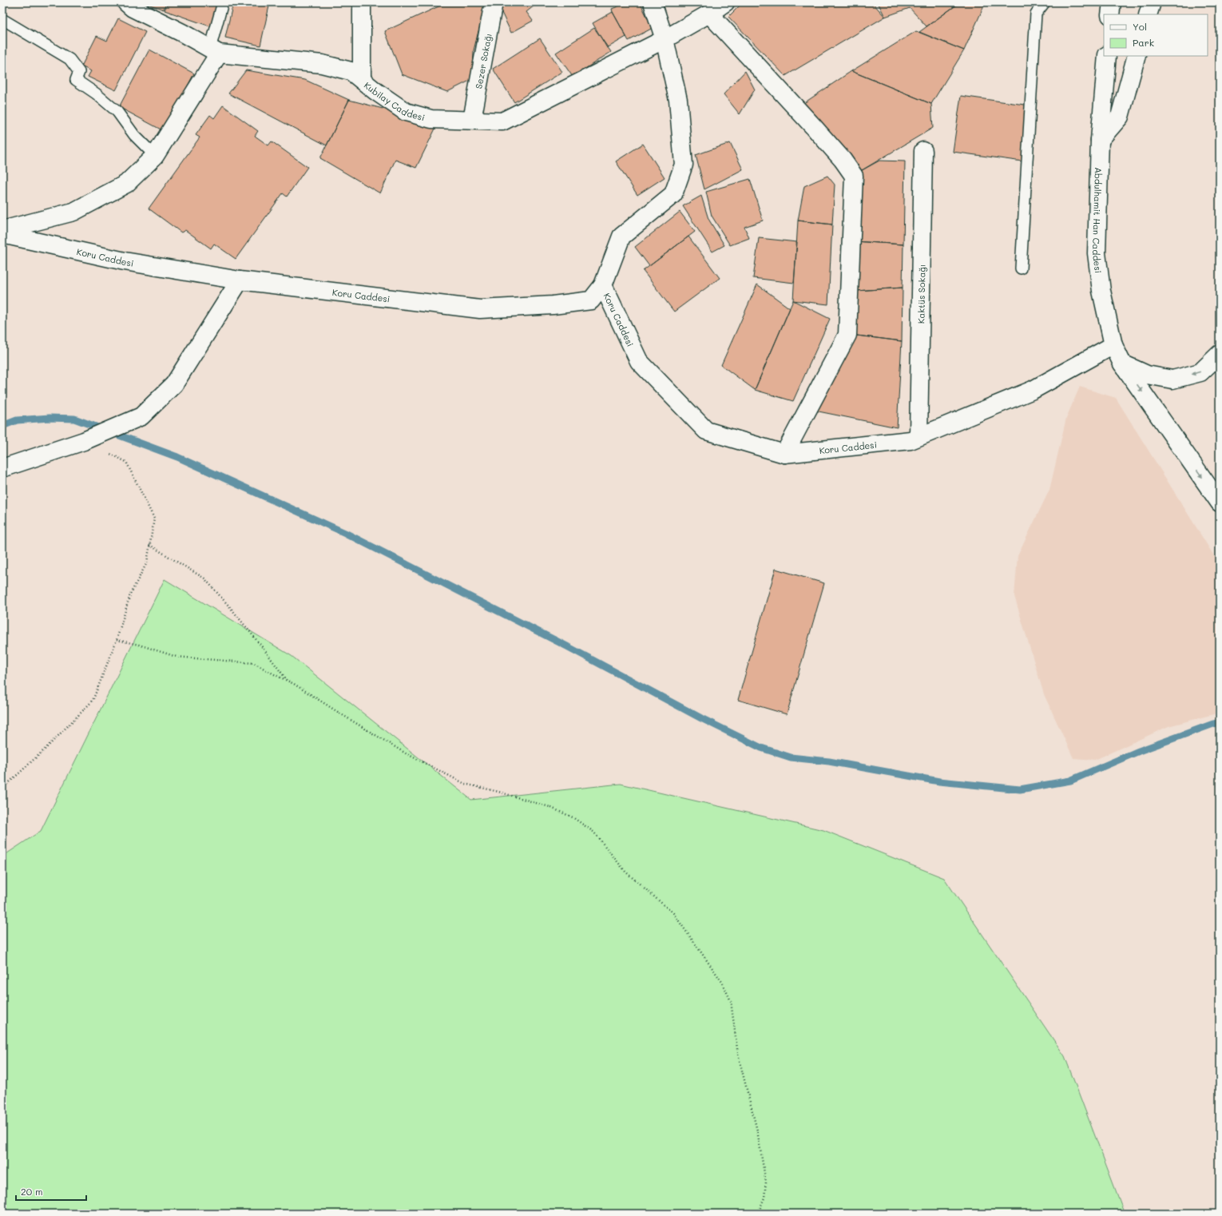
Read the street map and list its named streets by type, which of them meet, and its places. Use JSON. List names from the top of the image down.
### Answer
{
  "streets": {
    "street": [
      "Sezer Sokağı",
      "Kubilay Caddesi",
      "Abdulhamit Han Caddesi",
      "Koru Caddesi",
      "Kaktüs Sokağı"
    ]
  },
  "crossings": [
    ["Sezer Sokağı", "Kubilay Caddesi"],
    ["Abdulhamit Han Caddesi", "Koru Caddesi"],
    ["Koru Caddesi", "Kaktüs Sokağı"]
  ],
  "one_way": ["Abdulhamit Han Caddesi"],
  "legend": ["Yol", "Park"],
  "scale_bar": "20 m"
}
